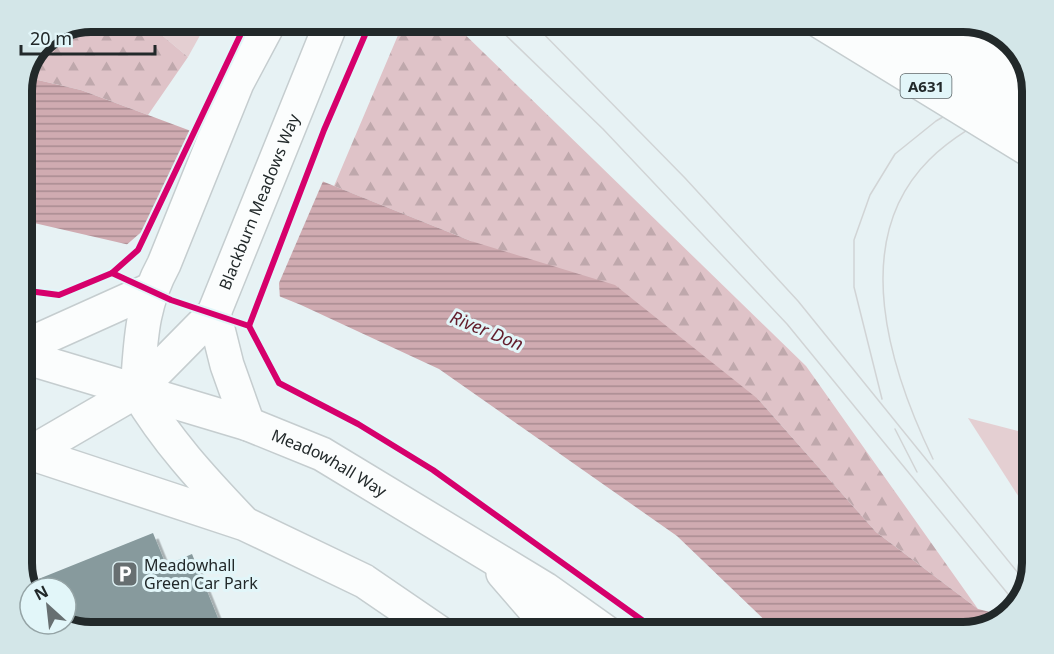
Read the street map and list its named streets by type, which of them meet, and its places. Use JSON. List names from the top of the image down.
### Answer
{
  "streets": {
    "main road": ["A631", "Blackburn Meadows Way", "Meadowhall Way"]
  },
  "crossings": [
    ["Blackburn Meadows Way", "Meadowhall Way"]
  ],
  "water": ["River Don"],
  "places": {
    "parking": ["Meadowhall Green Car Park"]
  },
  "scale_bar": "20 m",
  "north": "top left"
}
